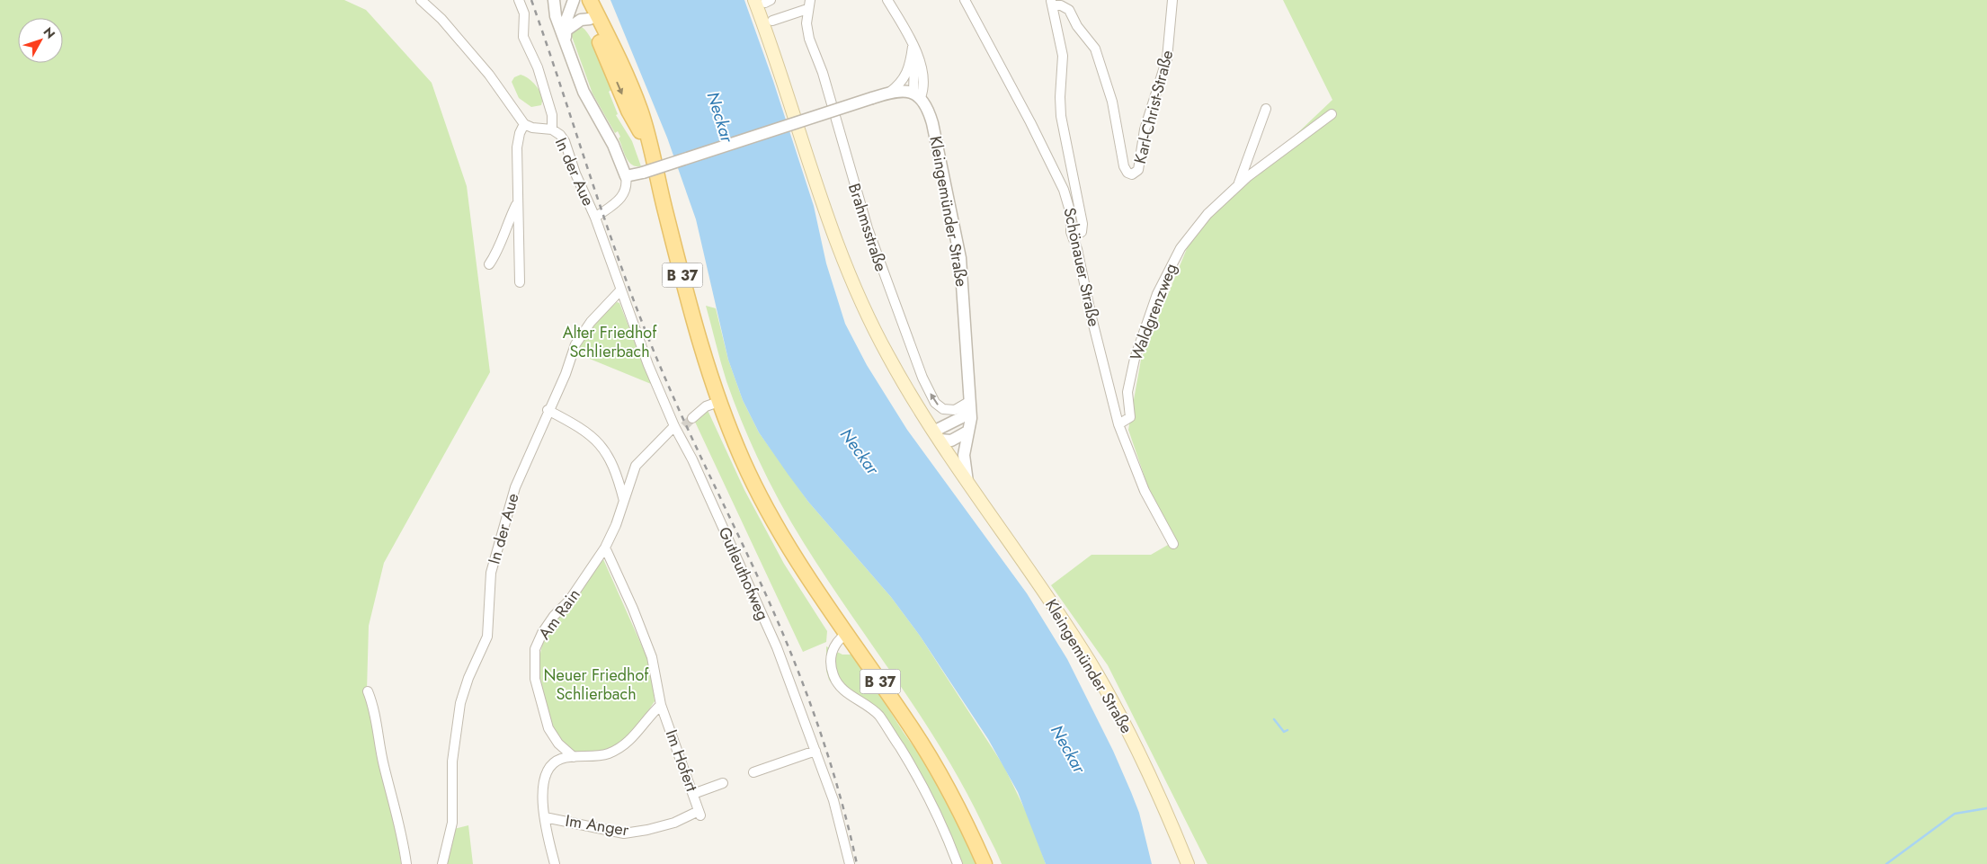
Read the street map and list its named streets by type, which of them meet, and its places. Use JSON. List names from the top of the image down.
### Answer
{
  "streets": {
    "main road": ["Kleingemünder Straße", "B 37"],
    "street": [
      "Karl-Christ-Straße",
      "In der Aue",
      "Brahmsstraße",
      "Schönauer Straße",
      "Waldgrenzweg",
      "Gutleuthofweg",
      "Am Rain",
      "Im Hofert",
      "Im Anger"
    ]
  },
  "crossings": [
    ["In der Aue", "Gutleuthofweg"],
    ["Kleingemünder Straße", "Brahmsstraße"],
    ["Schönauer Straße", "Waldgrenzweg"],
    ["Gutleuthofweg", "Am Rain"],
    ["Am Rain", "Im Hofert"],
    ["Im Hofert", "Im Anger"]
  ],
  "one_way": ["Brahmsstraße"],
  "water": ["Neckar"],
  "parks": ["Alter Friedhof Schlierbach", "Neuer Friedhof Schlierbach"],
  "north": "top right"
}
